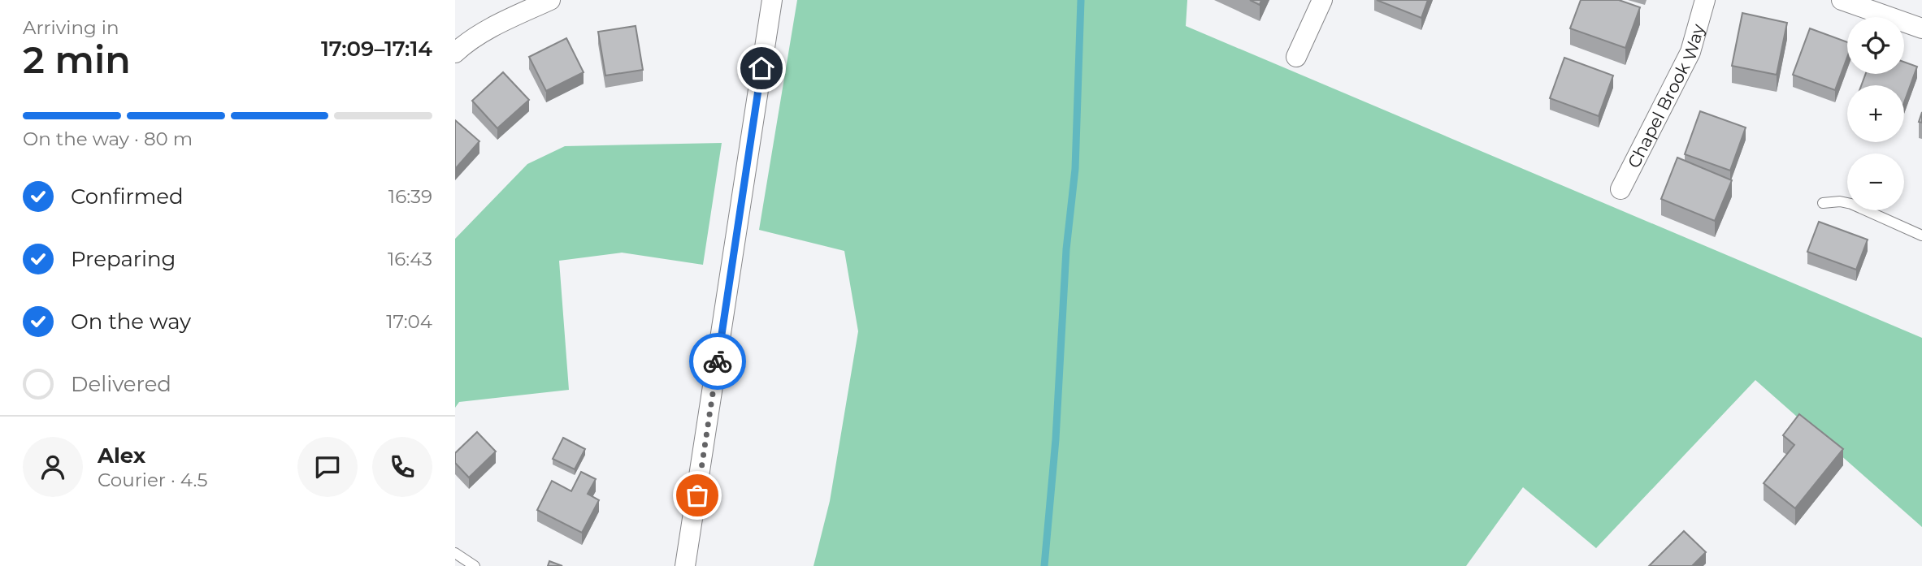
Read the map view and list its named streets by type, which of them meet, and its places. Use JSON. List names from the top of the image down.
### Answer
{
  "streets": {
    "street": ["Chapel Brook Way"]
  },
  "page": {
    "heading": ["2 min", "Arriving in", "17:09–17:14"],
    "panel": ["Alex", "Courier · 4.5"],
    "map_buttons": ["+", "−"],
    "bar": "On the way · 80 m",
    "list": [
      ["Confirmed", "16:39"],
      ["Preparing", "16:43"],
      ["On the way", "17:04"],
      "Delivered"
    ]
  }
}
